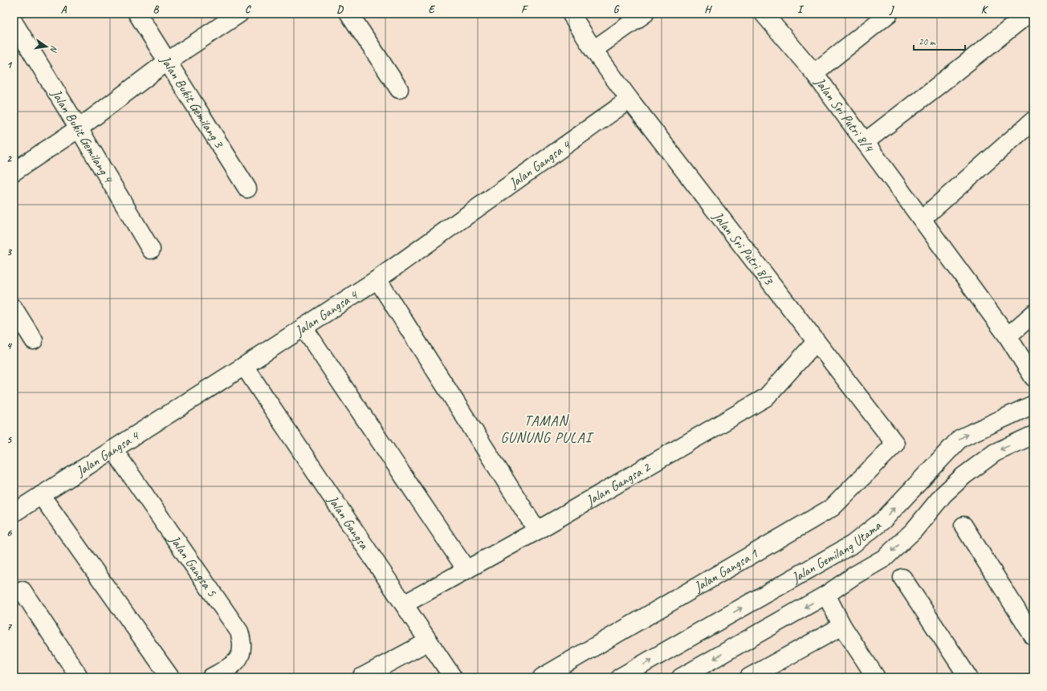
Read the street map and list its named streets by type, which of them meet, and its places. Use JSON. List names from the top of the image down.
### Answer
{
  "streets": {
    "street": [
      "Jalan Bukit Gemilang 3",
      "Jalan Sri Putri 8/4",
      "Jalan Bukit Gemilang 4",
      "Jalan Gangsa 4",
      "Jalan Sri Putri 8/3",
      "Jalan Gangsa 2",
      "Jalan Gangsa",
      "Jalan Gemilang Utama",
      "Jalan Gangsa 5",
      "Jalan Gangsa 1"
    ]
  },
  "crossings": [
    ["Jalan Gangsa 4", "Jalan Sri Putri 8/3"],
    ["Jalan Gangsa 4", "Jalan Gangsa"],
    ["Jalan Gangsa 4", "Jalan Gangsa 5"],
    ["Jalan Sri Putri 8/3", "Jalan Gangsa 2"],
    ["Jalan Sri Putri 8/3", "Jalan Gangsa 1"],
    ["Jalan Gangsa 2", "Jalan Gangsa"]
  ],
  "districts": ["TAMAN GUNUNG PULAI"],
  "scale_bar": "20 m",
  "north": "right",
  "grid": {
    "columns": [
      "A",
      "B",
      "C",
      "D",
      "E",
      "F",
      "G",
      "H",
      "I",
      "J",
      "K"
    ],
    "rows": [
      "1",
      "2",
      "3",
      "4",
      "5",
      "6",
      "7"
    ]
  }
}
